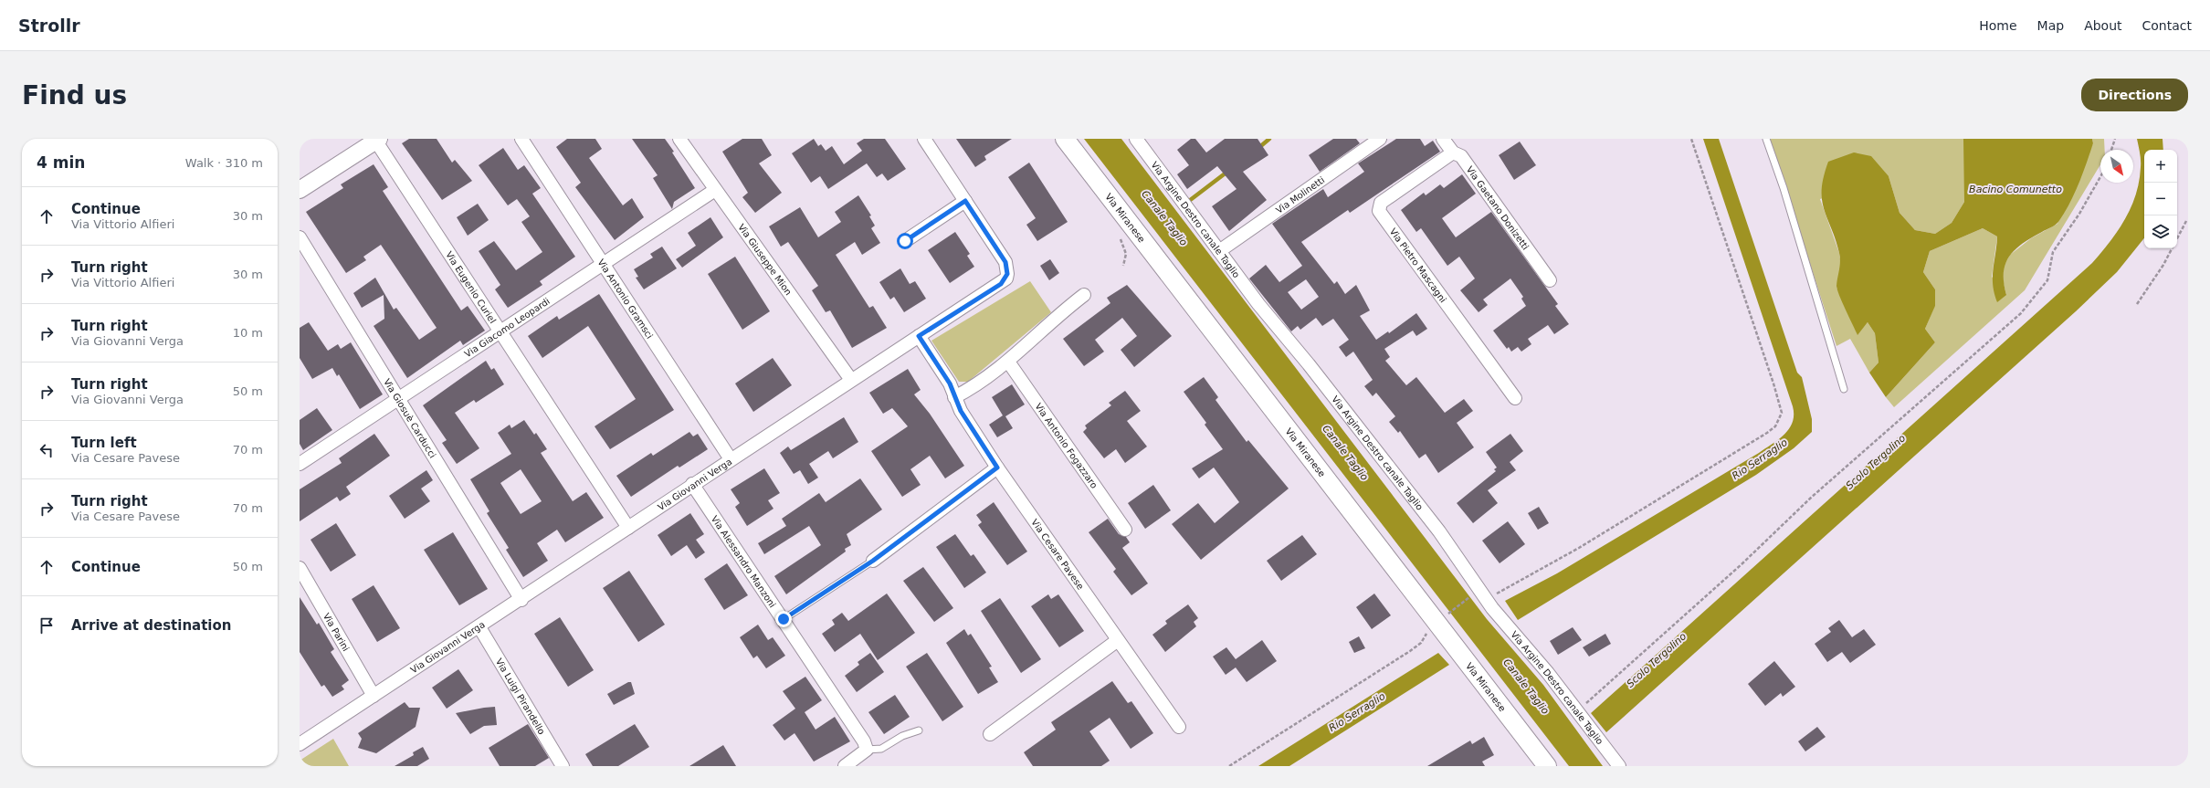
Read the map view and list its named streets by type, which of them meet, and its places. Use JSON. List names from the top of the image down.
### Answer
{
  "streets": {
    "main road": ["Via Miranese"],
    "street": [
      "Via Molinetti",
      "Via Gaetano Donizetti",
      "Via Argine Destro canale Taglio",
      "Via Giuseppe Mion",
      "Via Pietro Mascagni",
      "Via Eugenio Curiel",
      "Via Antonio Gramsci",
      "Via Giacomo Leopardi",
      "Via Giosuè Carducci",
      "Via Antonio Fogazzaro",
      "Via Giovanni Verga",
      "Via Cesare Pavese",
      "Via Alessandro Manzoni",
      "Via Parini",
      "Via Luigi Pirandello"
    ]
  },
  "crossings": [
    ["Via Molinetti", "Via Argine Destro canale Taglio"],
    ["Via Gaetano Donizetti", "Via Pietro Mascagni"],
    ["Via Giuseppe Mion", "Via Giacomo Leopardi"],
    ["Via Giuseppe Mion", "Via Giovanni Verga"],
    ["Via Eugenio Curiel", "Via Giacomo Leopardi"],
    ["Via Eugenio Curiel", "Via Giovanni Verga"],
    ["Via Antonio Gramsci", "Via Giacomo Leopardi"],
    ["Via Antonio Gramsci", "Via Giovanni Verga"],
    ["Via Giacomo Leopardi", "Via Giosuè Carducci"],
    ["Via Giosuè Carducci", "Via Giovanni Verga"],
    ["Via Giovanni Verga", "Via Cesare Pavese"],
    ["Via Giovanni Verga", "Via Alessandro Manzoni"],
    ["Via Giovanni Verga", "Via Parini"],
    ["Via Giovanni Verga", "Via Luigi Pirandello"]
  ],
  "water": [
    "Bacino Comunetto",
    "Canale Taglio",
    "Rio Serraglio",
    "Scolo Tergolino"
  ],
  "north": "bottom right",
  "page": {
    "header": "Strollr",
    "nav": [
      "Home",
      "Map",
      "About",
      "Contact"
    ],
    "buttons": "Directions",
    "title": "Find us",
    "heading": ["4 min", "Walk · 310 m"],
    "map_buttons": ["+", "−"],
    "list": [
      ["Continue", "Via Vittorio Alfieri", "30 m"],
      ["Turn right", "Via Vittorio Alfieri", "30 m"],
      ["Turn right", "Via Giovanni Verga", "10 m"],
      ["Turn right", "Via Giovanni Verga", "50 m"],
      ["Turn left", "Via Cesare Pavese", "70 m"],
      ["Turn right", "Via Cesare Pavese", "70 m"],
      ["Continue", "50 m"],
      "Arrive at destination"
    ]
  }
}
